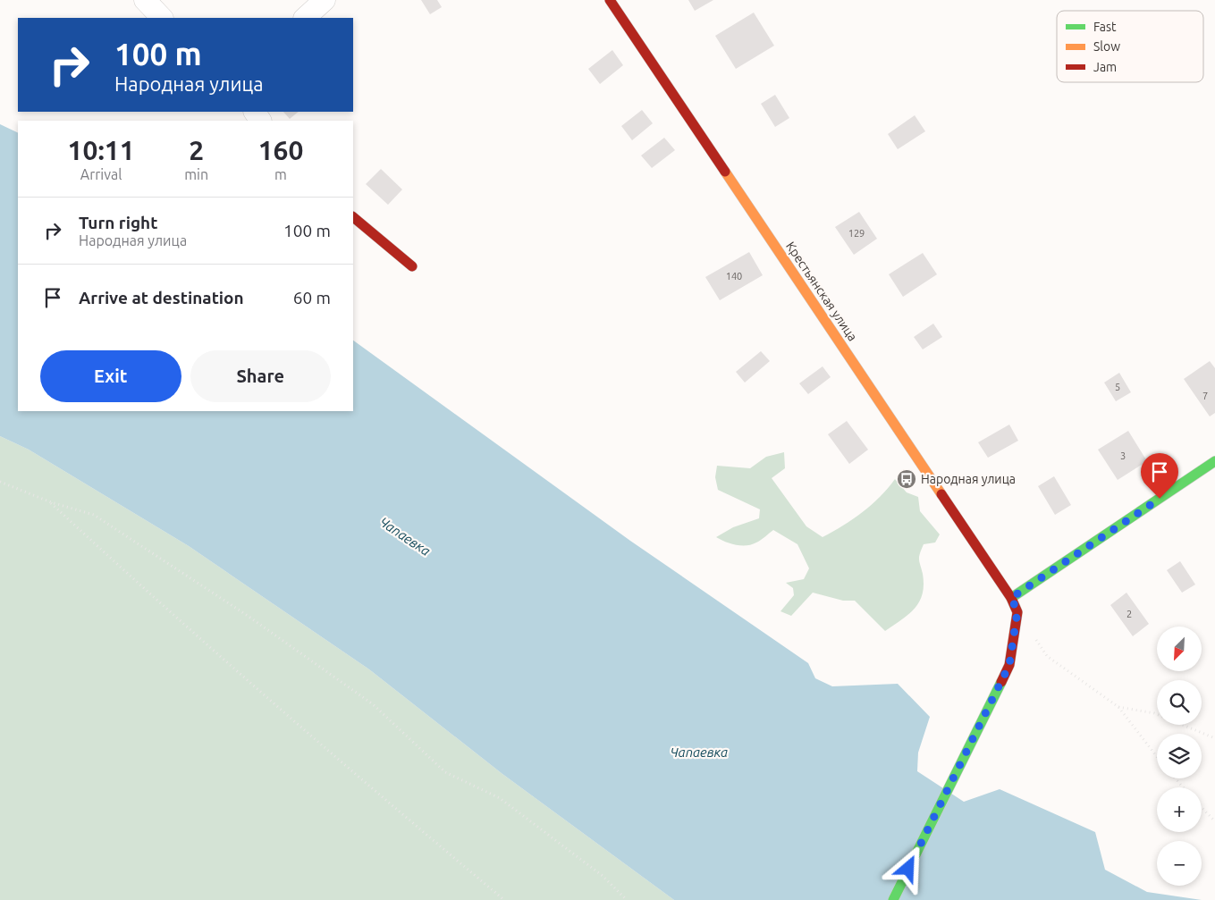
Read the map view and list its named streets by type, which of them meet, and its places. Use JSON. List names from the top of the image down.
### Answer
{
  "streets": {
    "street": ["Крестьянская улица"]
  },
  "water": ["Чапаевка"],
  "places": {
    "bus stop": ["Народная улица"]
  },
  "house_numbers": [
    "129",
    "140",
    "5",
    "7",
    "3",
    "2"
  ],
  "legend": ["Fast", "Slow", "Jam"],
  "north": "bottom left",
  "page": {
    "turn": ["100 m", "Народная улица"],
    "eta": [
      "10:11",
      "Arrival",
      "2",
      "min",
      "160",
      "m"
    ],
    "list": [
      {
        "name": "Turn right",
        "note": "Народная улица",
        "value": "100 m"
      },
      {
        "name": "Arrive at destination",
        "value": "60 m"
      }
    ],
    "buttons": ["Exit", "Share"],
    "map_buttons": ["+", "−"]
  }
}
